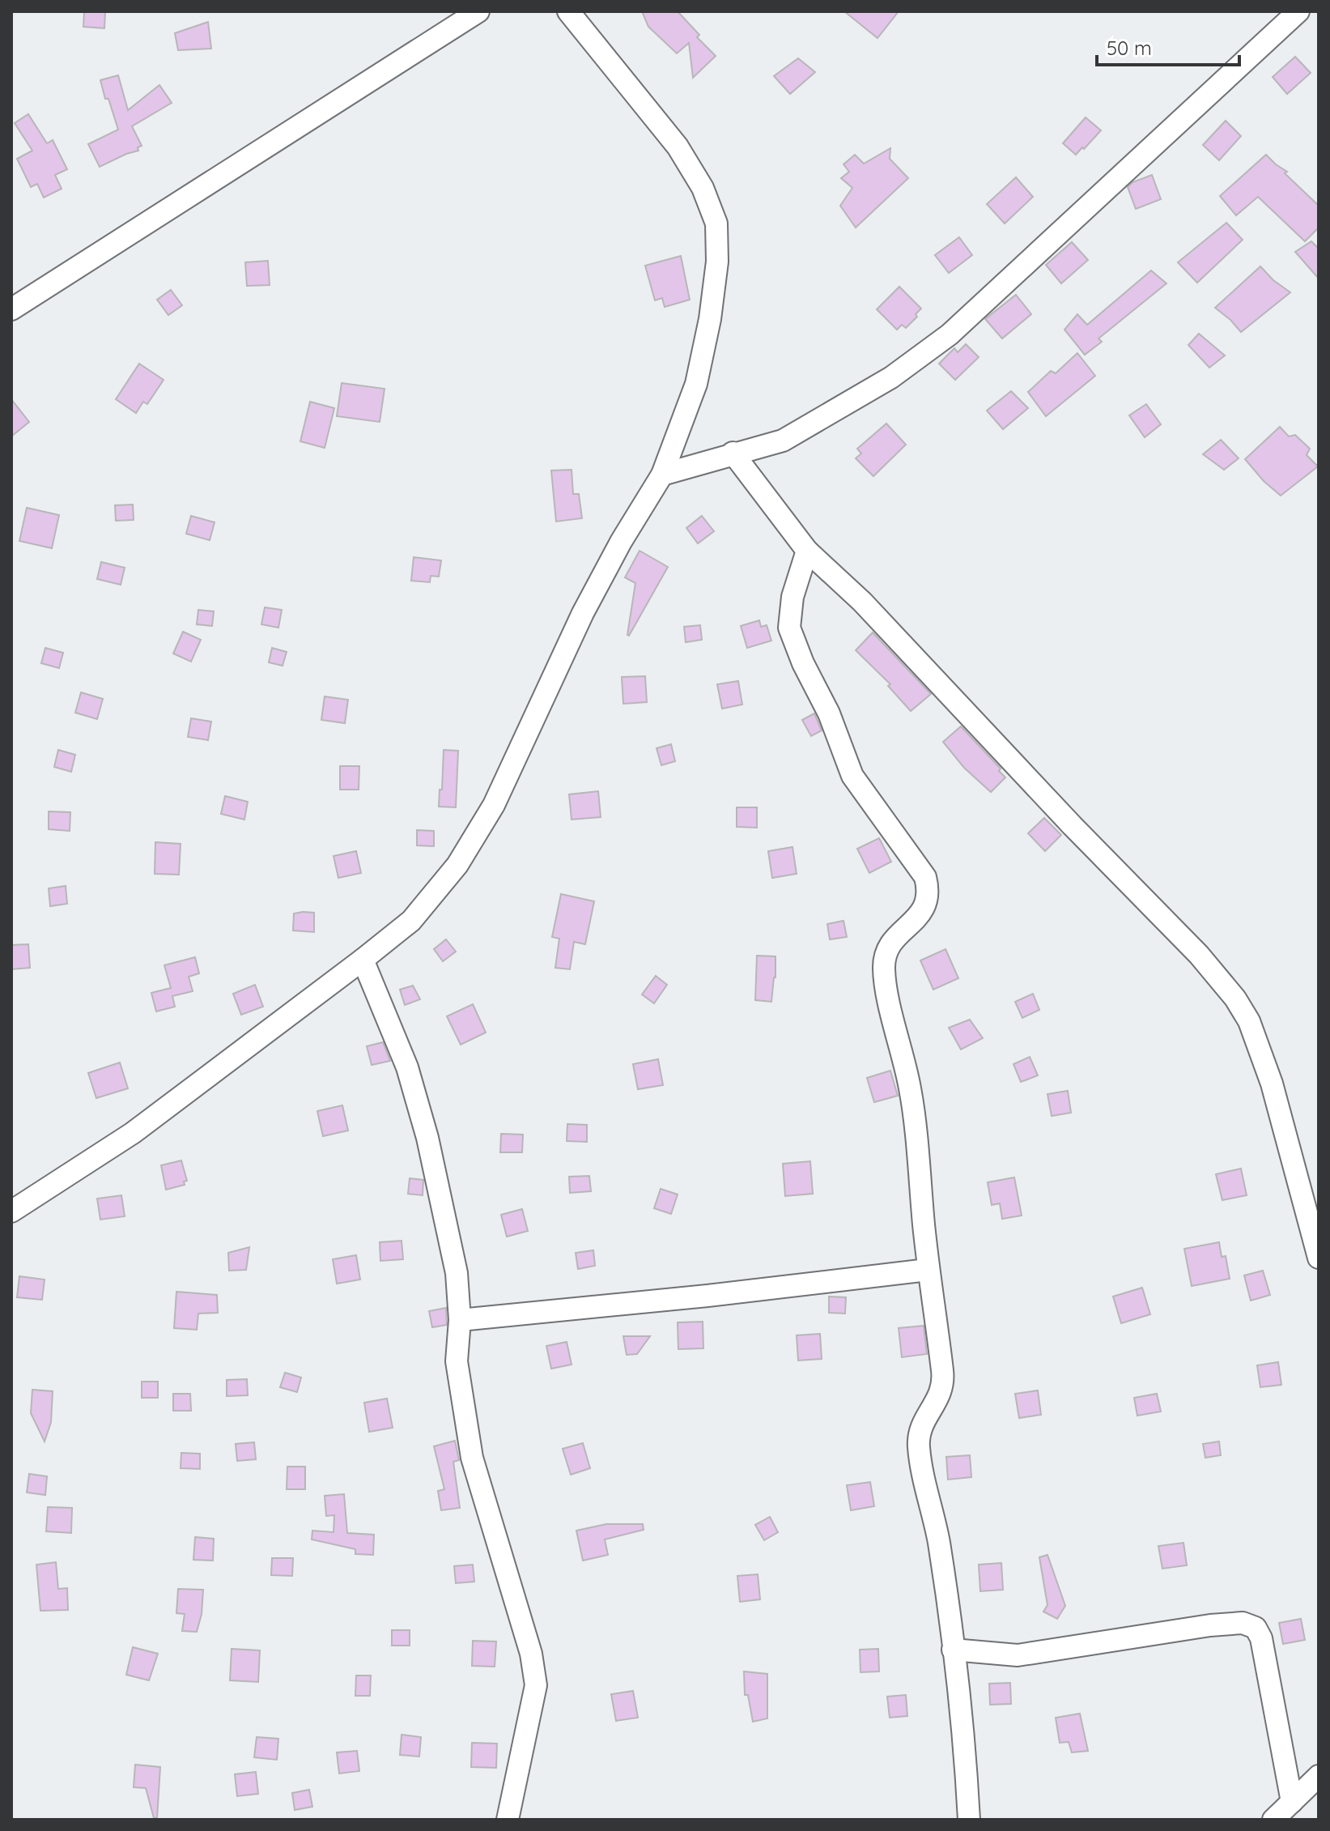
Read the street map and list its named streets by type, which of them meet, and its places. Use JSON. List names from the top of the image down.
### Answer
{
  "scale_bar": "50 m"
}
